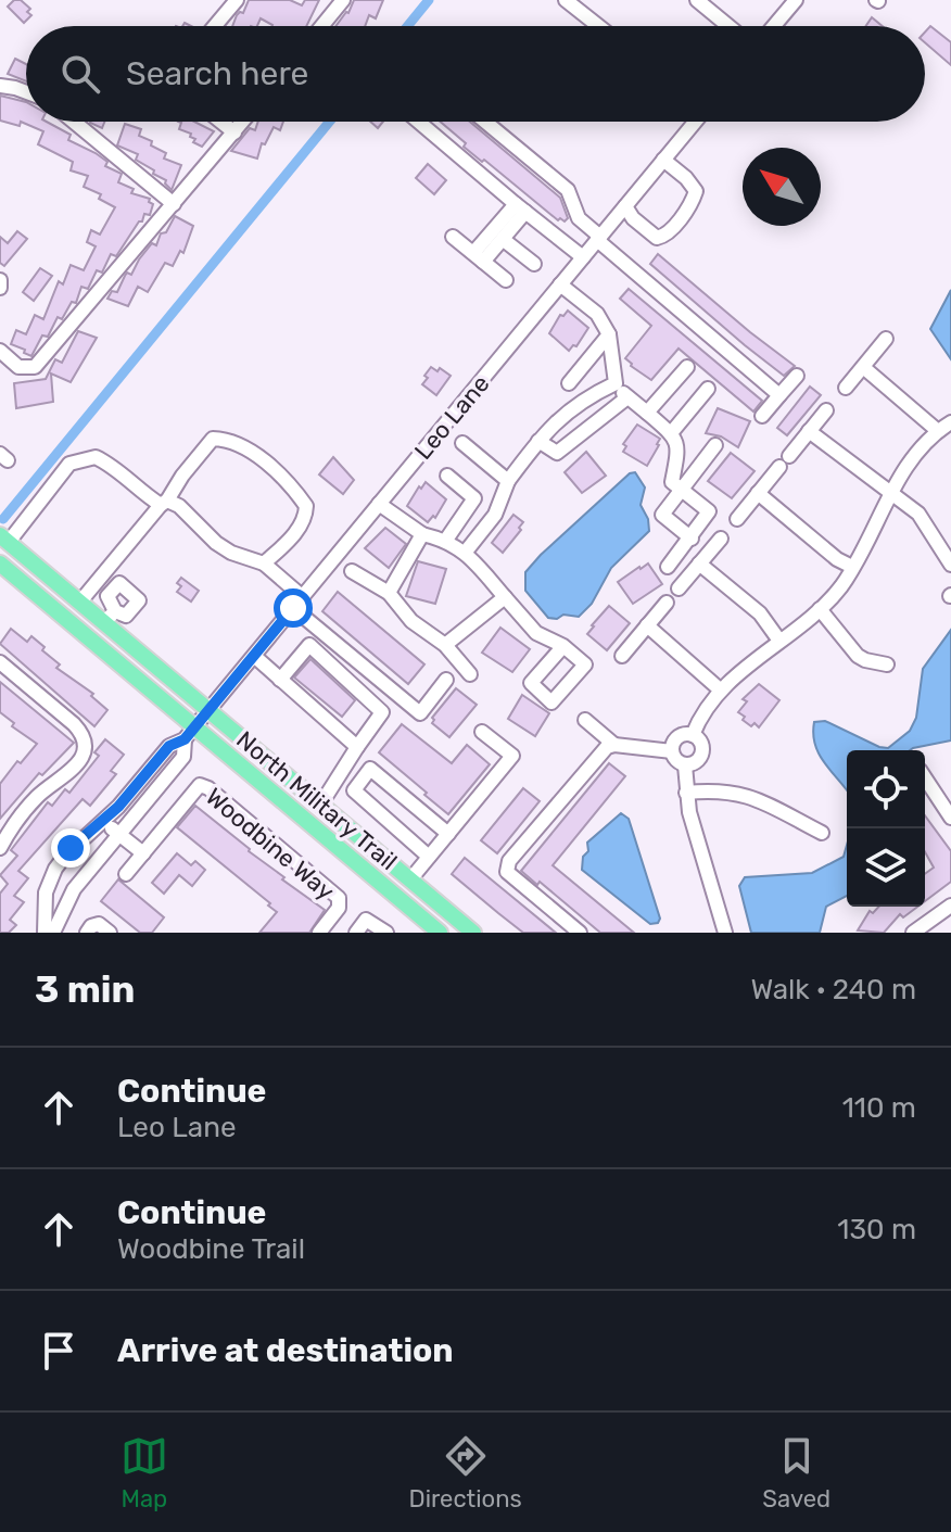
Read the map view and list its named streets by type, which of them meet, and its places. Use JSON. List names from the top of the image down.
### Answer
{
  "streets": {
    "main road": ["North Military Trail"],
    "street": ["Leo Lane", "Woodbine Way"]
  },
  "crossings": [
    ["Leo Lane", "North Military Trail"]
  ],
  "north": "top left",
  "page": {
    "search": "Search here",
    "heading": ["3 min", "Walk · 240 m"],
    "list": [
      ["Continue", "Leo Lane", "110 m"],
      ["Continue", "Woodbine Trail", "130 m"],
      "Arrive at destination"
    ],
    "nav": ["Map", "Directions", "Saved"]
  }
}
